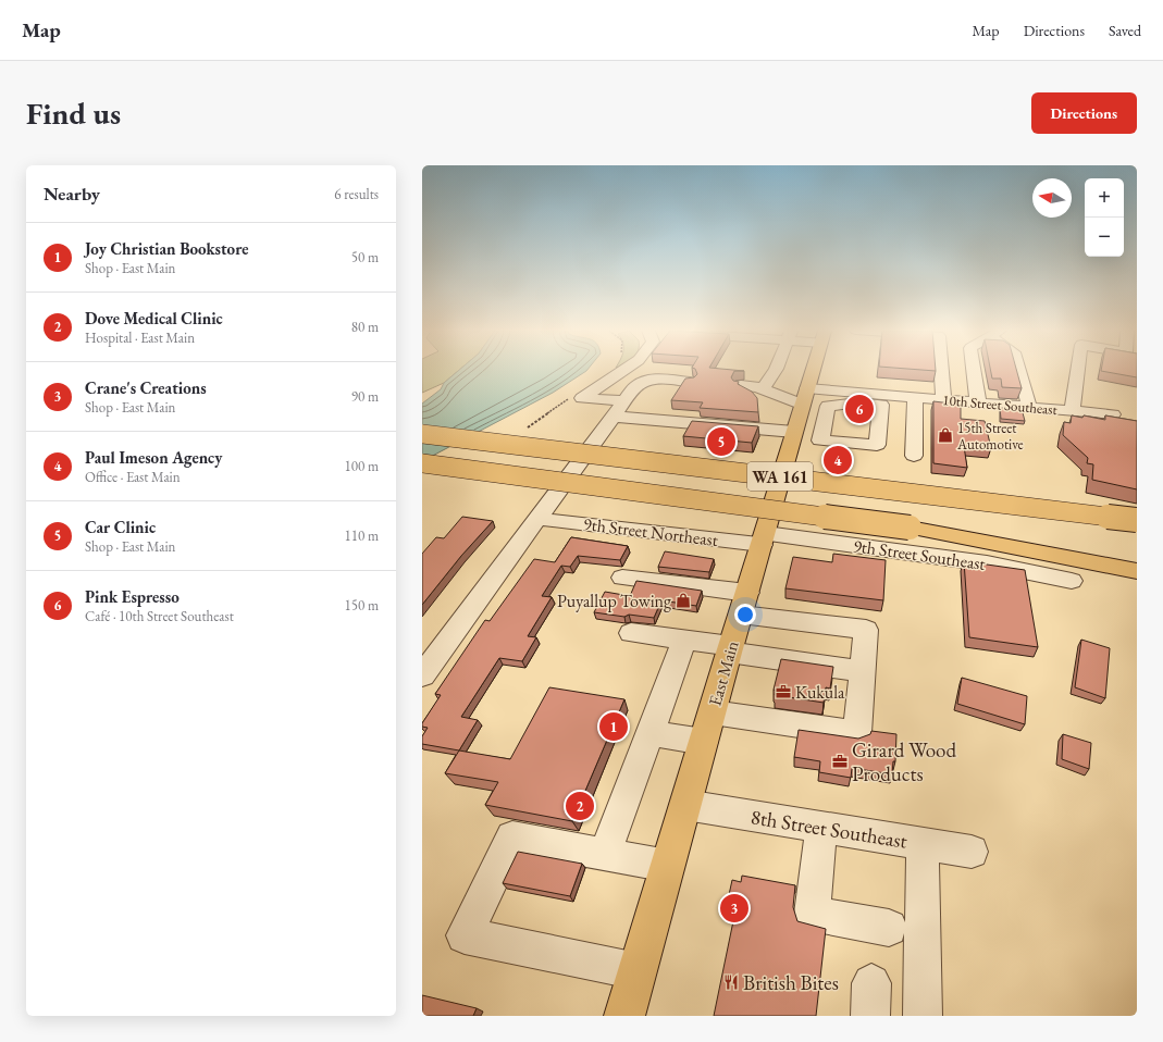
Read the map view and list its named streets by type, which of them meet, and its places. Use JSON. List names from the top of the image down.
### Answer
{
  "streets": {
    "main road": ["WA 161", "East Main"],
    "street": [
      "10th Street Southeast",
      "9th Street Northeast",
      "9th Street Southeast",
      "8th Street Southeast"
    ]
  },
  "crossings": [
    ["10th Street Southeast", "East Main"],
    ["9th Street Northeast", "9th Street Southeast"],
    ["9th Street Northeast", "East Main"],
    ["9th Street Southeast", "East Main"],
    ["East Main", "8th Street Southeast"]
  ],
  "places": {
    "shop": ["15th Street Automotive", "Puyallup Towing"],
    "office": ["Kukula", "Girard Wood Products"],
    "restaurant": ["British Bites"]
  },
  "north": "left",
  "page": {
    "header": "Map",
    "nav": ["Map", "Directions", "Saved"],
    "buttons": "Directions",
    "title": "Find us",
    "heading": ["Nearby", "6 results"],
    "map_buttons": ["+", "−"],
    "list": [
      {
        "mark": "1",
        "name": "Joy Christian Bookstore",
        "note": "Shop · East Main",
        "value": "50 m"
      },
      {
        "mark": "2",
        "name": "Dove Medical Clinic",
        "note": "Hospital · East Main",
        "value": "80 m"
      },
      {
        "mark": "3",
        "name": "Crane's Creations",
        "note": "Shop · East Main",
        "value": "90 m"
      },
      {
        "mark": "4",
        "name": "Paul Imeson Agency",
        "note": "Office · East Main",
        "value": "100 m"
      },
      {
        "mark": "5",
        "name": "Car Clinic",
        "note": "Shop · East Main",
        "value": "110 m"
      },
      {
        "mark": "6",
        "name": "Pink Espresso",
        "note": "Café · 10th Street Southeast",
        "value": "150 m"
      }
    ],
    "pins": [
      "6",
      "5",
      "4",
      "1",
      "2",
      "3"
    ]
  }
}
